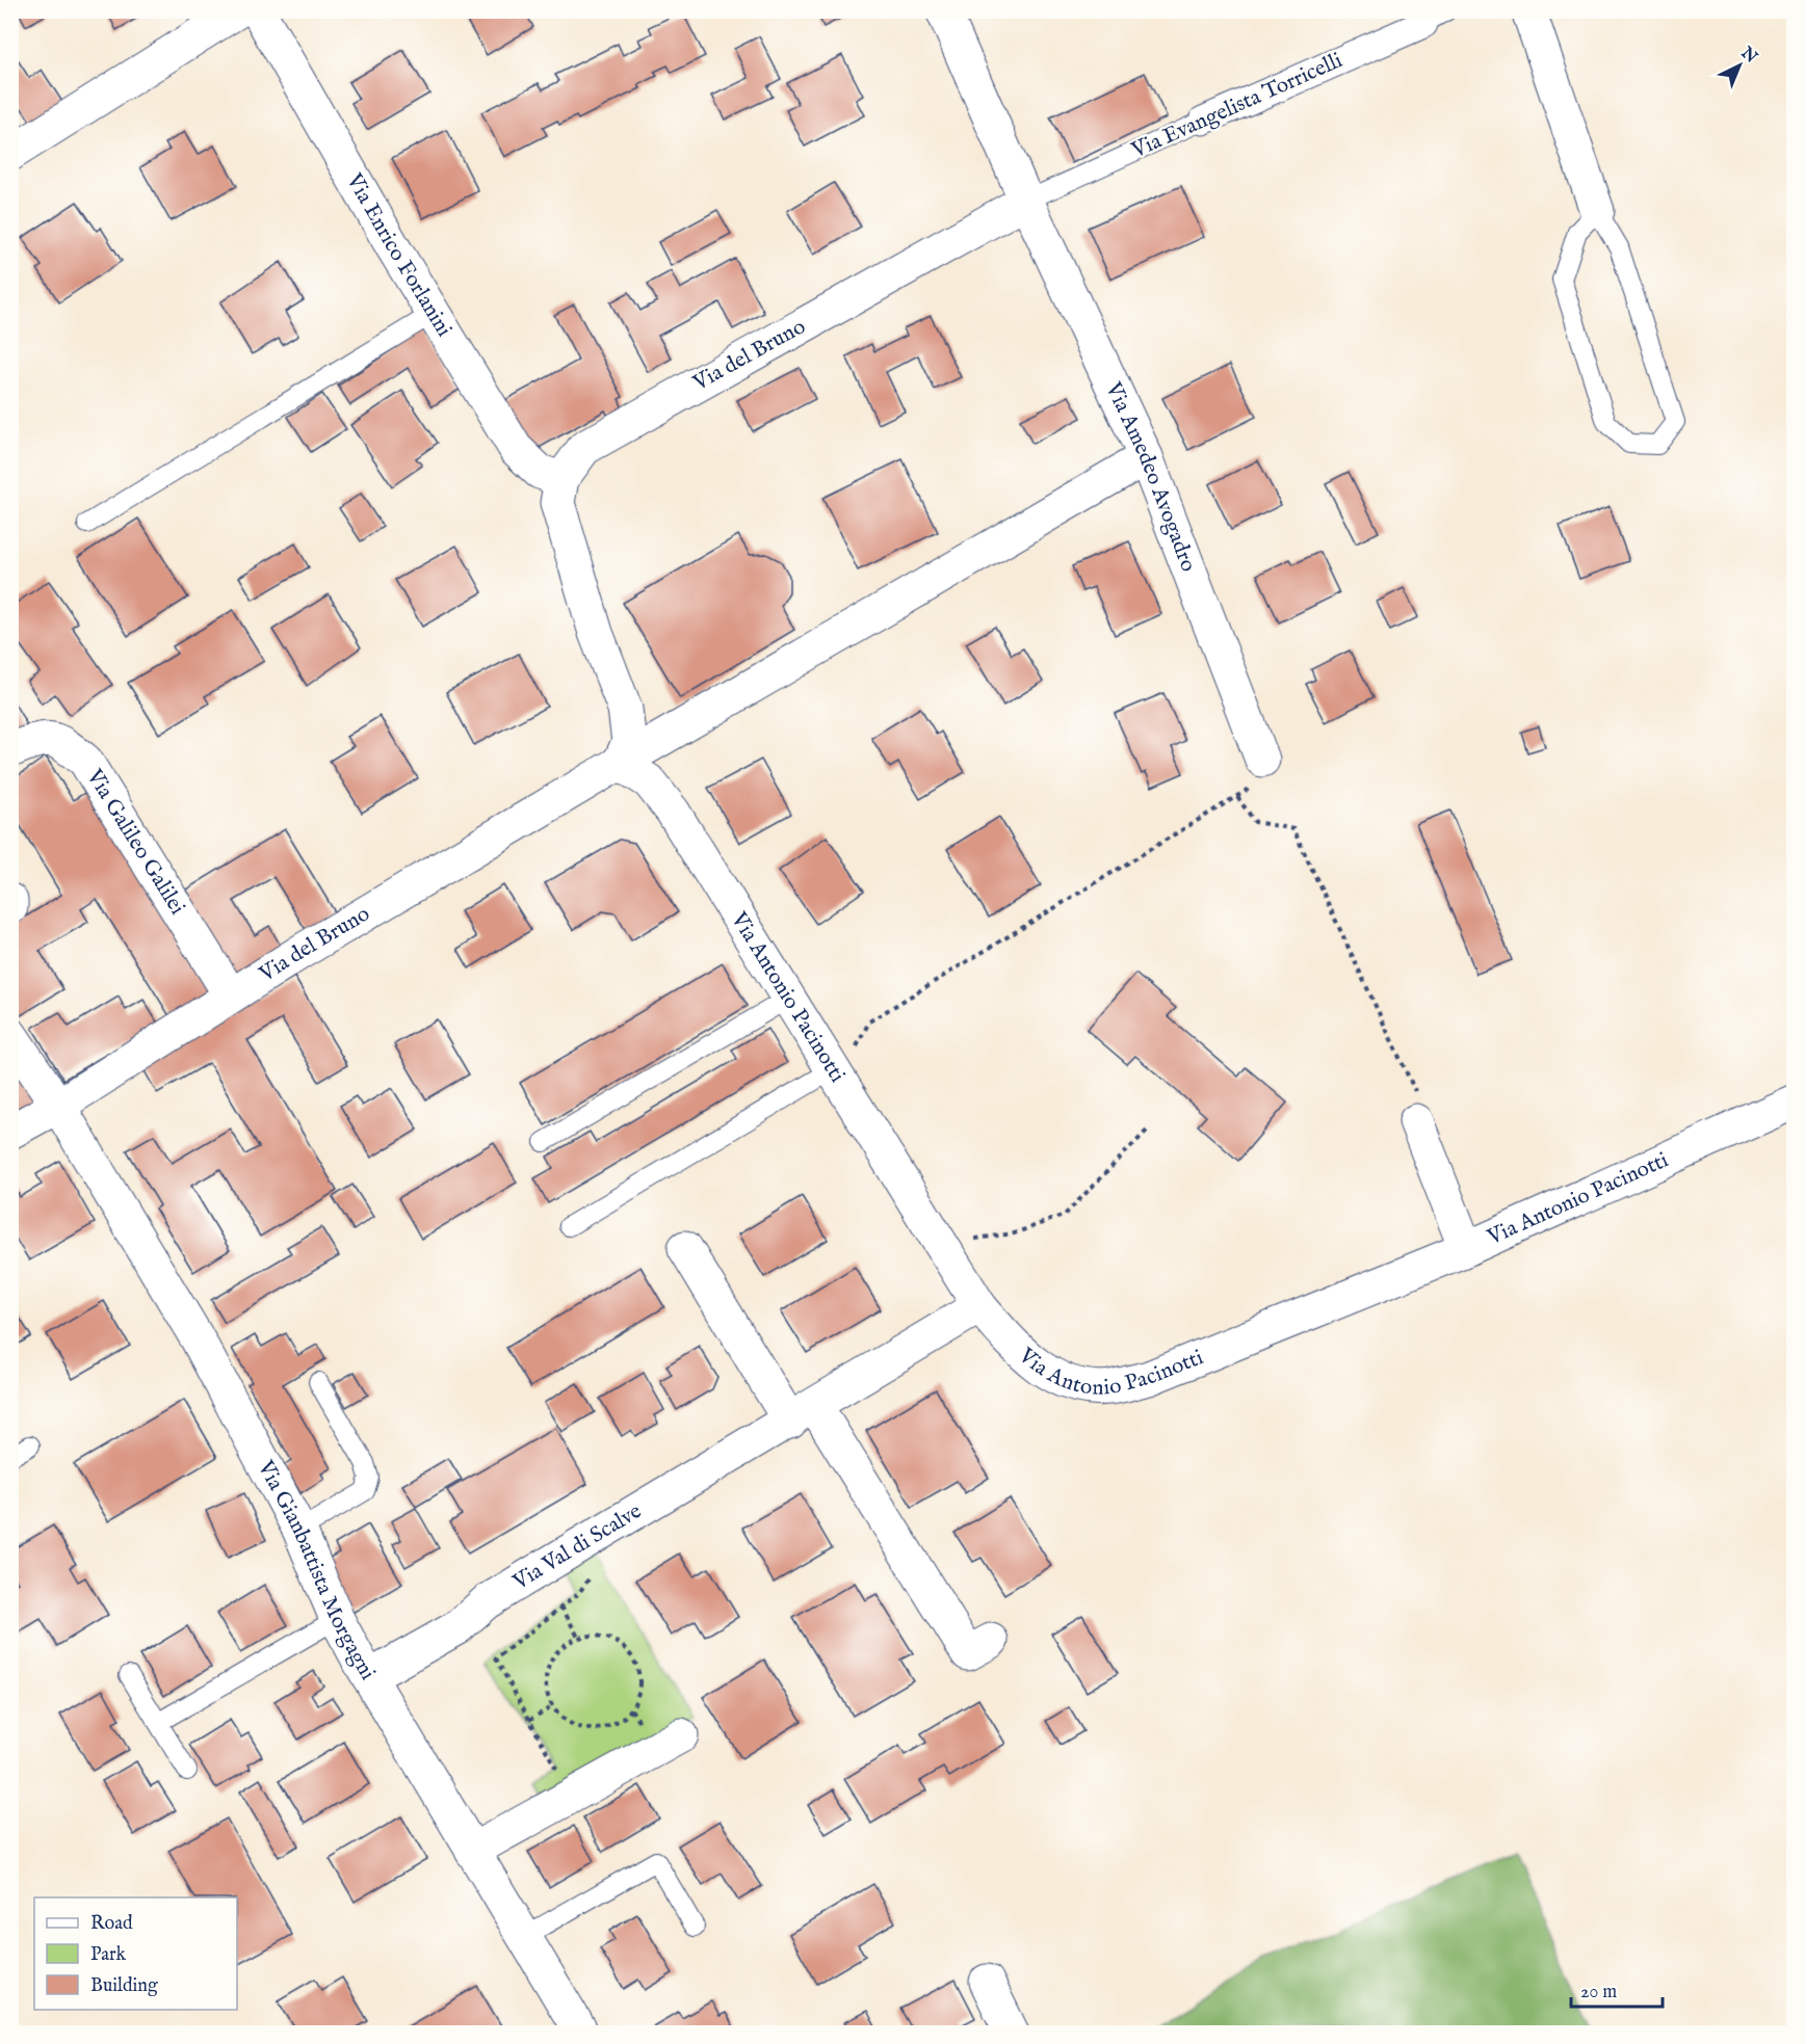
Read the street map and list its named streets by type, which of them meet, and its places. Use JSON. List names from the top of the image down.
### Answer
{
  "streets": {
    "street": [
      "Via Evangelista Torricelli",
      "Via Enrico Forlanini",
      "Via del Bruno",
      "Via Amedeo Avogadro",
      "Via Galileo Galilei",
      "Via Antonio Pacinotti",
      "Via Val di Scalve",
      "Via Gianbattista Morgagni"
    ]
  },
  "crossings": [
    ["Via Evangelista Torricelli", "Via del Bruno"],
    ["Via Evangelista Torricelli", "Via Amedeo Avogadro"],
    ["Via Enrico Forlanini", "Via del Bruno"],
    ["Via del Bruno", "Via Amedeo Avogadro"],
    ["Via del Bruno", "Via Galileo Galilei"],
    ["Via del Bruno", "Via Antonio Pacinotti"],
    ["Via del Bruno", "Via Gianbattista Morgagni"],
    ["Via Antonio Pacinotti", "Via Val di Scalve"],
    ["Via Val di Scalve", "Via Gianbattista Morgagni"]
  ],
  "legend": ["Road", "Park", "Building"],
  "scale_bar": "20 m",
  "north": "top right"
}
